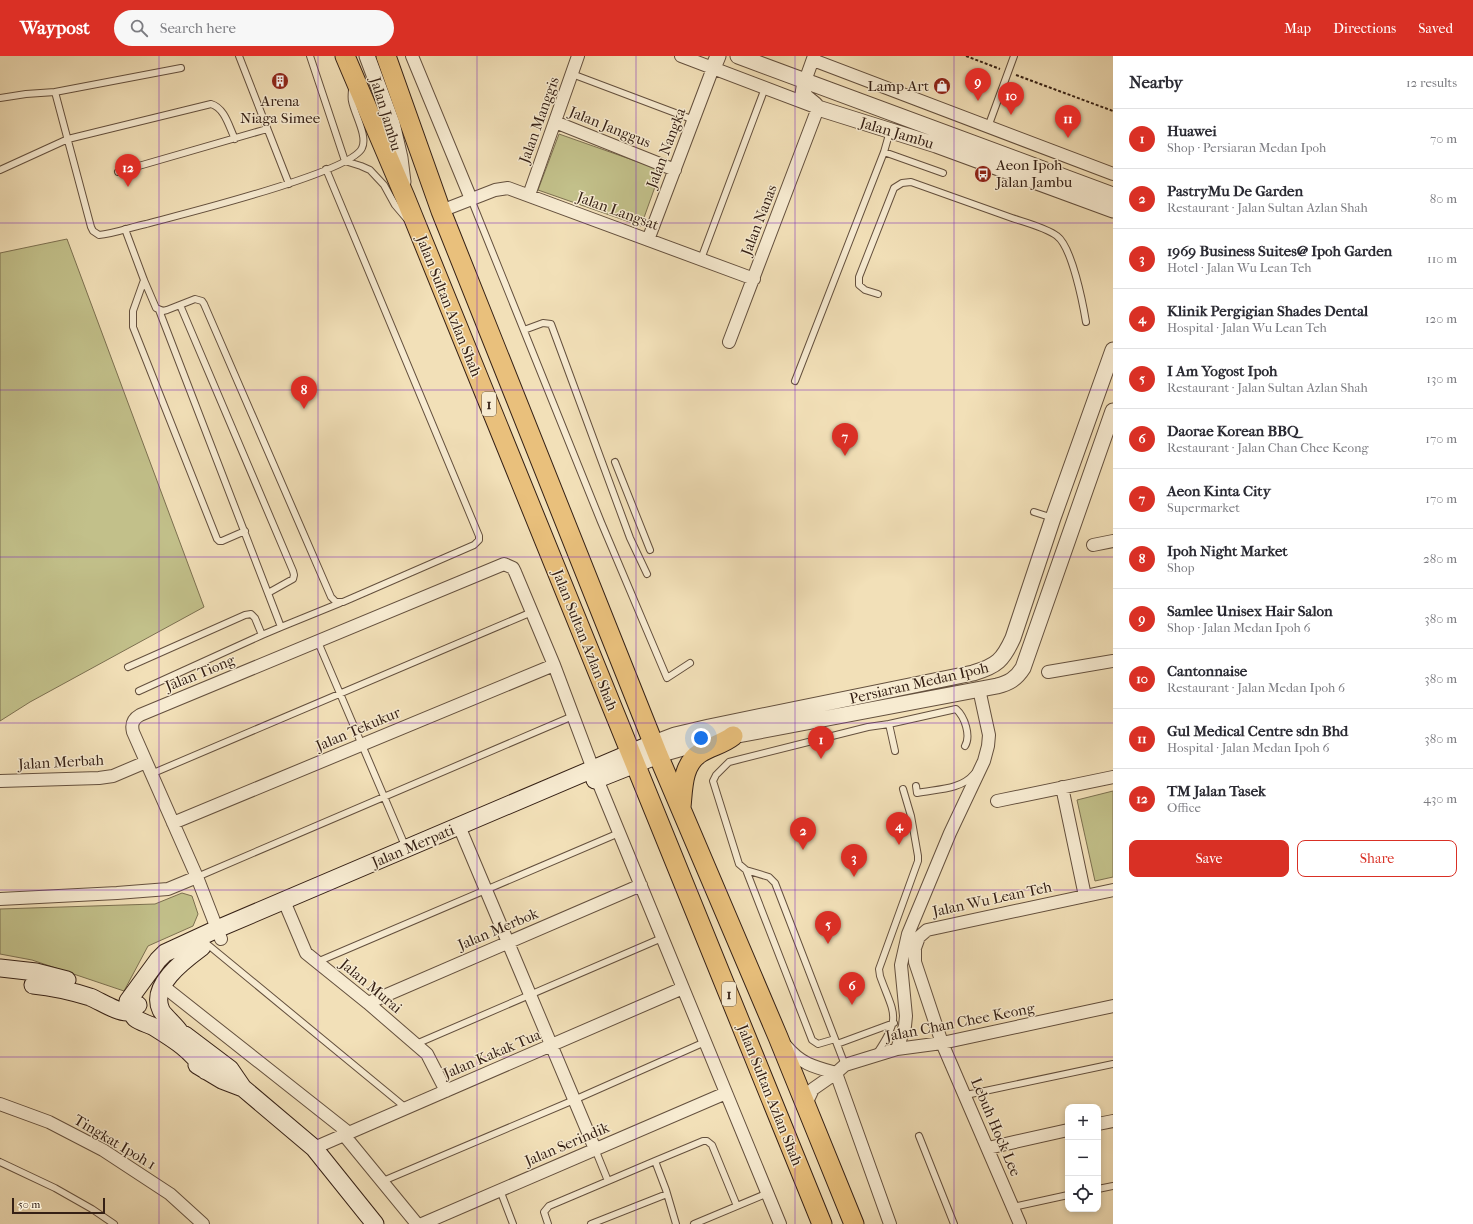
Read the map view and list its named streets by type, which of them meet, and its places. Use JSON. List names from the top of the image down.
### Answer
{
  "streets": {
    "main road": ["Jalan Sultan Azlan Shah", "1", "Jalan Merpati"],
    "street": [
      "Jalan Jambu",
      "Jalan Manggis",
      "Jalan Janggus",
      "Jalan Nangka",
      "Jalan Langsat",
      "Jalan Nanas",
      "Jalan Tiong",
      "Persiaran Medan Ipoh",
      "Jalan Tekukur",
      "Jalan Merbah",
      "Jalan Wu Lean Teh",
      "Jalan Merbok",
      "Jalan Murai",
      "Jalan Chan Chee Keong",
      "Jalan Kakak Tua",
      "Lebuh Hock Lee",
      "Tingkat Ipoh 1",
      "Jalan Serindik"
    ]
  },
  "crossings": [
    ["Jalan Jambu", "Jalan Nangka"],
    ["Jalan Jambu", "Jalan Nanas"],
    ["Jalan Jambu", "Jalan Sultan Azlan Shah"],
    ["Jalan Manggis", "Jalan Janggus"],
    ["Jalan Manggis", "Jalan Langsat"],
    ["Jalan Janggus", "Jalan Nangka"],
    ["Jalan Nangka", "Jalan Langsat"],
    ["Jalan Langsat", "Jalan Nanas"],
    ["Jalan Langsat", "Jalan Sultan Azlan Shah"],
    ["Jalan Sultan Azlan Shah", "Persiaran Medan Ipoh"],
    ["Jalan Sultan Azlan Shah", "Jalan Merpati"],
    ["Jalan Sultan Azlan Shah", "Jalan Chan Chee Keong"],
    ["Jalan Tiong", "Jalan Tekukur"],
    ["Jalan Tiong", "Jalan Merbah"],
    ["Jalan Tiong", "Jalan Merpati"],
    ["Persiaran Medan Ipoh", "Jalan Merpati"],
    ["Jalan Merpati", "Jalan Murai"],
    ["Jalan Wu Lean Teh", "Jalan Chan Chee Keong"],
    ["Jalan Wu Lean Teh", "Lebuh Hock Lee"],
    ["Jalan Merbok", "Jalan Murai"],
    ["Jalan Murai", "Jalan Kakak Tua"],
    ["Jalan Chan Chee Keong", "Lebuh Hock Lee"]
  ],
  "places": {
    "building": ["Arena Niaga Simee"],
    "shop": ["Lamp Art"],
    "bus stop": ["Aeon Ipoh Jalan Jambu"]
  },
  "scale_bar": "50 m",
  "page": {
    "header": "Waypost",
    "search": "Search here",
    "nav": ["Map", "Directions", "Saved"],
    "heading": ["Nearby", "12 results"],
    "pins": [
      "9",
      "10",
      "11",
      "12",
      "8",
      "7",
      "1",
      "4",
      "2",
      "3",
      "5",
      "6"
    ],
    "list": [
      {
        "mark": "1",
        "name": "Huawei",
        "note": "Shop · Persiaran Medan Ipoh",
        "value": "70 m"
      },
      {
        "mark": "2",
        "name": "PastryMu De Garden",
        "note": "Restaurant · Jalan Sultan Azlan Shah",
        "value": "80 m"
      },
      {
        "mark": "3",
        "name": "1969 Business Suites@ Ipoh Garden",
        "note": "Hotel · Jalan Wu Lean Teh",
        "value": "110 m"
      },
      {
        "mark": "4",
        "name": "Klinik Pergigian Shades Dental",
        "note": "Hospital · Jalan Wu Lean Teh",
        "value": "120 m"
      },
      {
        "mark": "5",
        "name": "I Am Yogost Ipoh",
        "note": "Restaurant · Jalan Sultan Azlan Shah",
        "value": "130 m"
      },
      {
        "mark": "6",
        "name": "Daorae Korean BBQ",
        "note": "Restaurant · Jalan Chan Chee Keong",
        "value": "170 m"
      },
      {
        "mark": "7",
        "name": "Aeon Kinta City",
        "note": "Supermarket",
        "value": "170 m"
      },
      {
        "mark": "8",
        "name": "Ipoh Night Market",
        "note": "Shop",
        "value": "280 m"
      },
      {
        "mark": "9",
        "name": "Samlee Unisex Hair Salon",
        "note": "Shop · Jalan Medan Ipoh 6",
        "value": "380 m"
      },
      {
        "mark": "10",
        "name": "Cantonnaise",
        "note": "Restaurant · Jalan Medan Ipoh 6",
        "value": "380 m"
      },
      {
        "mark": "11",
        "name": "Gul Medical Centre sdn Bhd",
        "note": "Hospital · Jalan Medan Ipoh 6",
        "value": "380 m"
      },
      {
        "mark": "12",
        "name": "TM Jalan Tasek",
        "note": "Office",
        "value": "430 m"
      }
    ],
    "buttons": ["Save", "Share"],
    "map_buttons": ["+", "−"],
    "scale": "50 m"
  }
}
